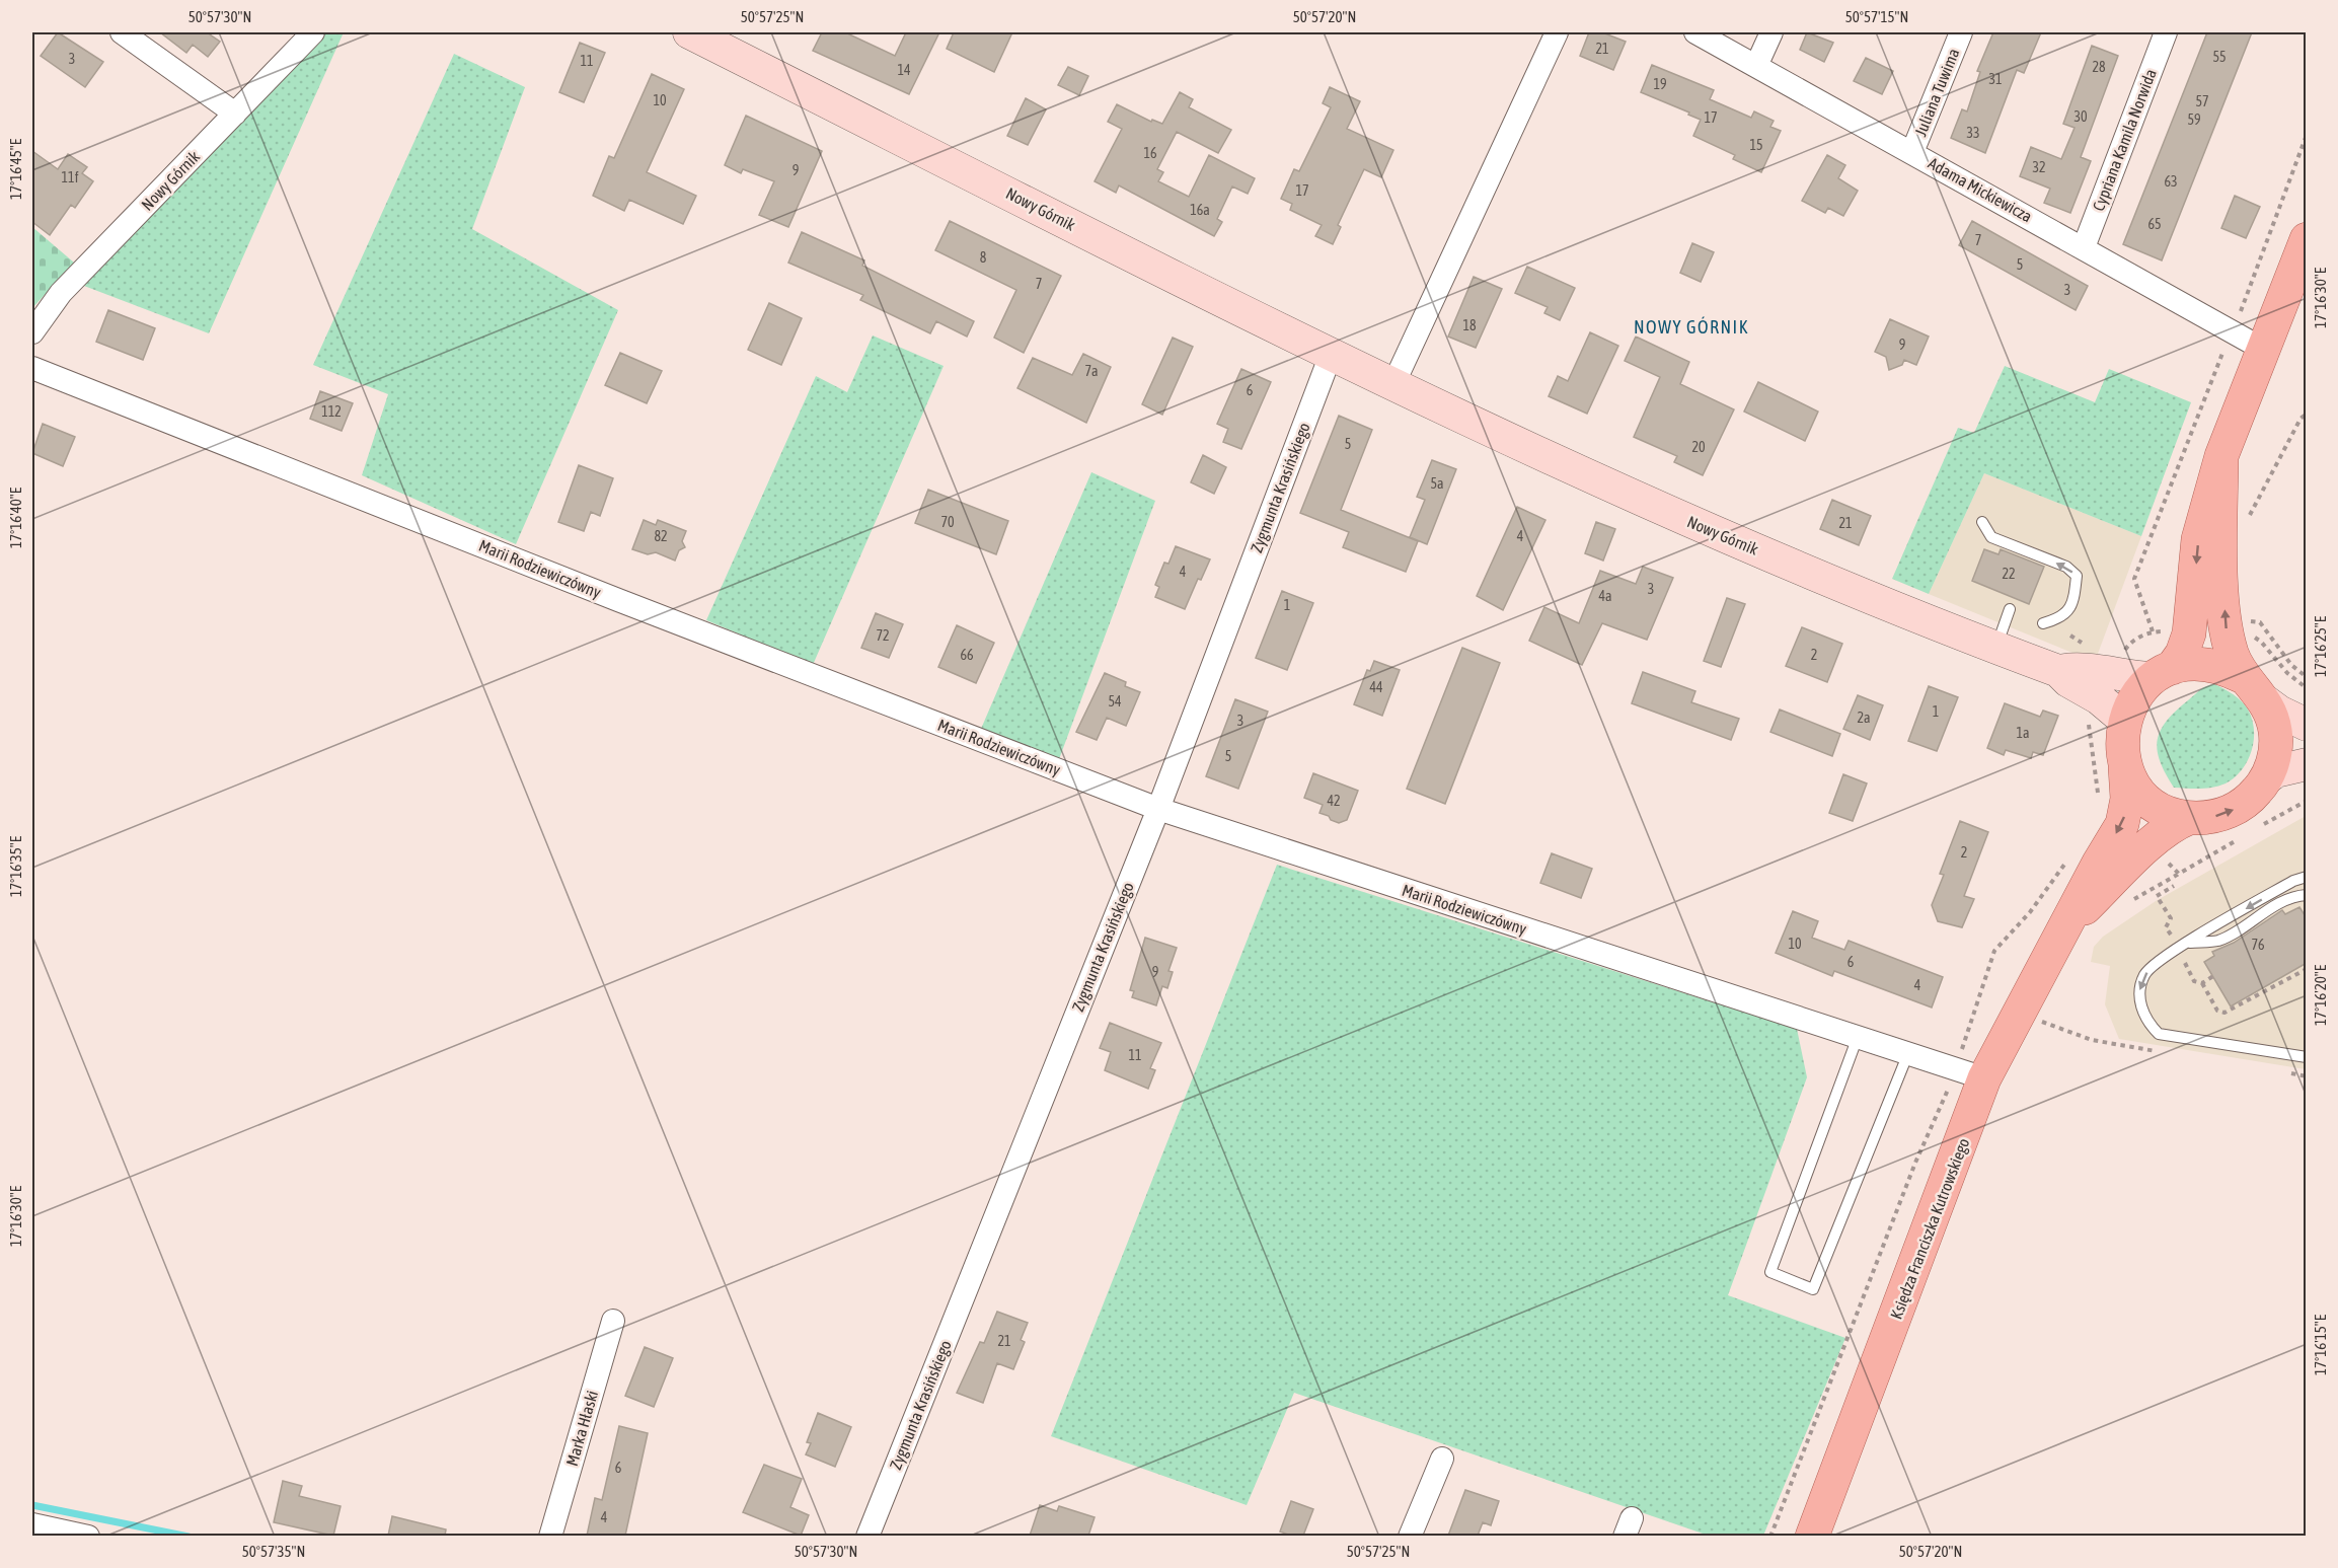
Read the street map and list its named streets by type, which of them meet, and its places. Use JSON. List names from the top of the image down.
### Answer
{
  "streets": {
    "main road": ["Księdza Franciszka Kutrowskiego"],
    "street": [
      "Juliana Tuwima",
      "Cypriana Kamila Norwida",
      "Nowy Górnik",
      "Adama Mickiewicza",
      "Zygmunta Krasińskiego",
      "Marii Rodziewiczówny",
      "Marka Hłaski"
    ]
  },
  "crossings": [
    ["Juliana Tuwima", "Adama Mickiewicza"],
    ["Cypriana Kamila Norwida", "Adama Mickiewicza"],
    ["Nowy Górnik", "Zygmunta Krasińskiego"],
    ["Nowy Górnik", "Księdza Franciszka Kutrowskiego"],
    ["Zygmunta Krasińskiego", "Marii Rodziewiczówny"],
    ["Marii Rodziewiczówny", "Księdza Franciszka Kutrowskiego"]
  ],
  "districts": ["NOWY GÓRNIK"],
  "house_numbers": [
    "21",
    "55",
    "3",
    "11",
    "28",
    "14",
    "31",
    "19",
    "10",
    "57",
    "30",
    "17",
    "59",
    "33",
    "15",
    "16",
    "32",
    "9",
    "11f",
    "63",
    "17",
    "16a",
    "65",
    "7",
    "8",
    "5",
    "7",
    "3",
    "18",
    "9",
    "7a",
    "6",
    "112",
    "5",
    "20",
    "5a",
    "70",
    "21",
    "82",
    "4",
    "4",
    "22",
    "3",
    "4a",
    "1",
    "72",
    "66",
    "2",
    "44",
    "54",
    "1",
    "2a",
    "3",
    "1a",
    "5",
    "42",
    "2",
    "10",
    "76",
    "6",
    "9",
    "4",
    "11",
    "21",
    "6",
    "4"
  ],
  "coordinates": [
    "50°57'30\"N",
    "50°57'25\"N",
    "50°57'20\"N",
    "50°57'15\"N",
    "17°16'45\"E",
    "17°16'30\"E",
    "17°16'40\"E",
    "17°16'25\"E",
    "17°16'35\"E",
    "17°16'20\"E",
    "17°16'15\"E",
    "50°57'35\"N"
  ]
}
